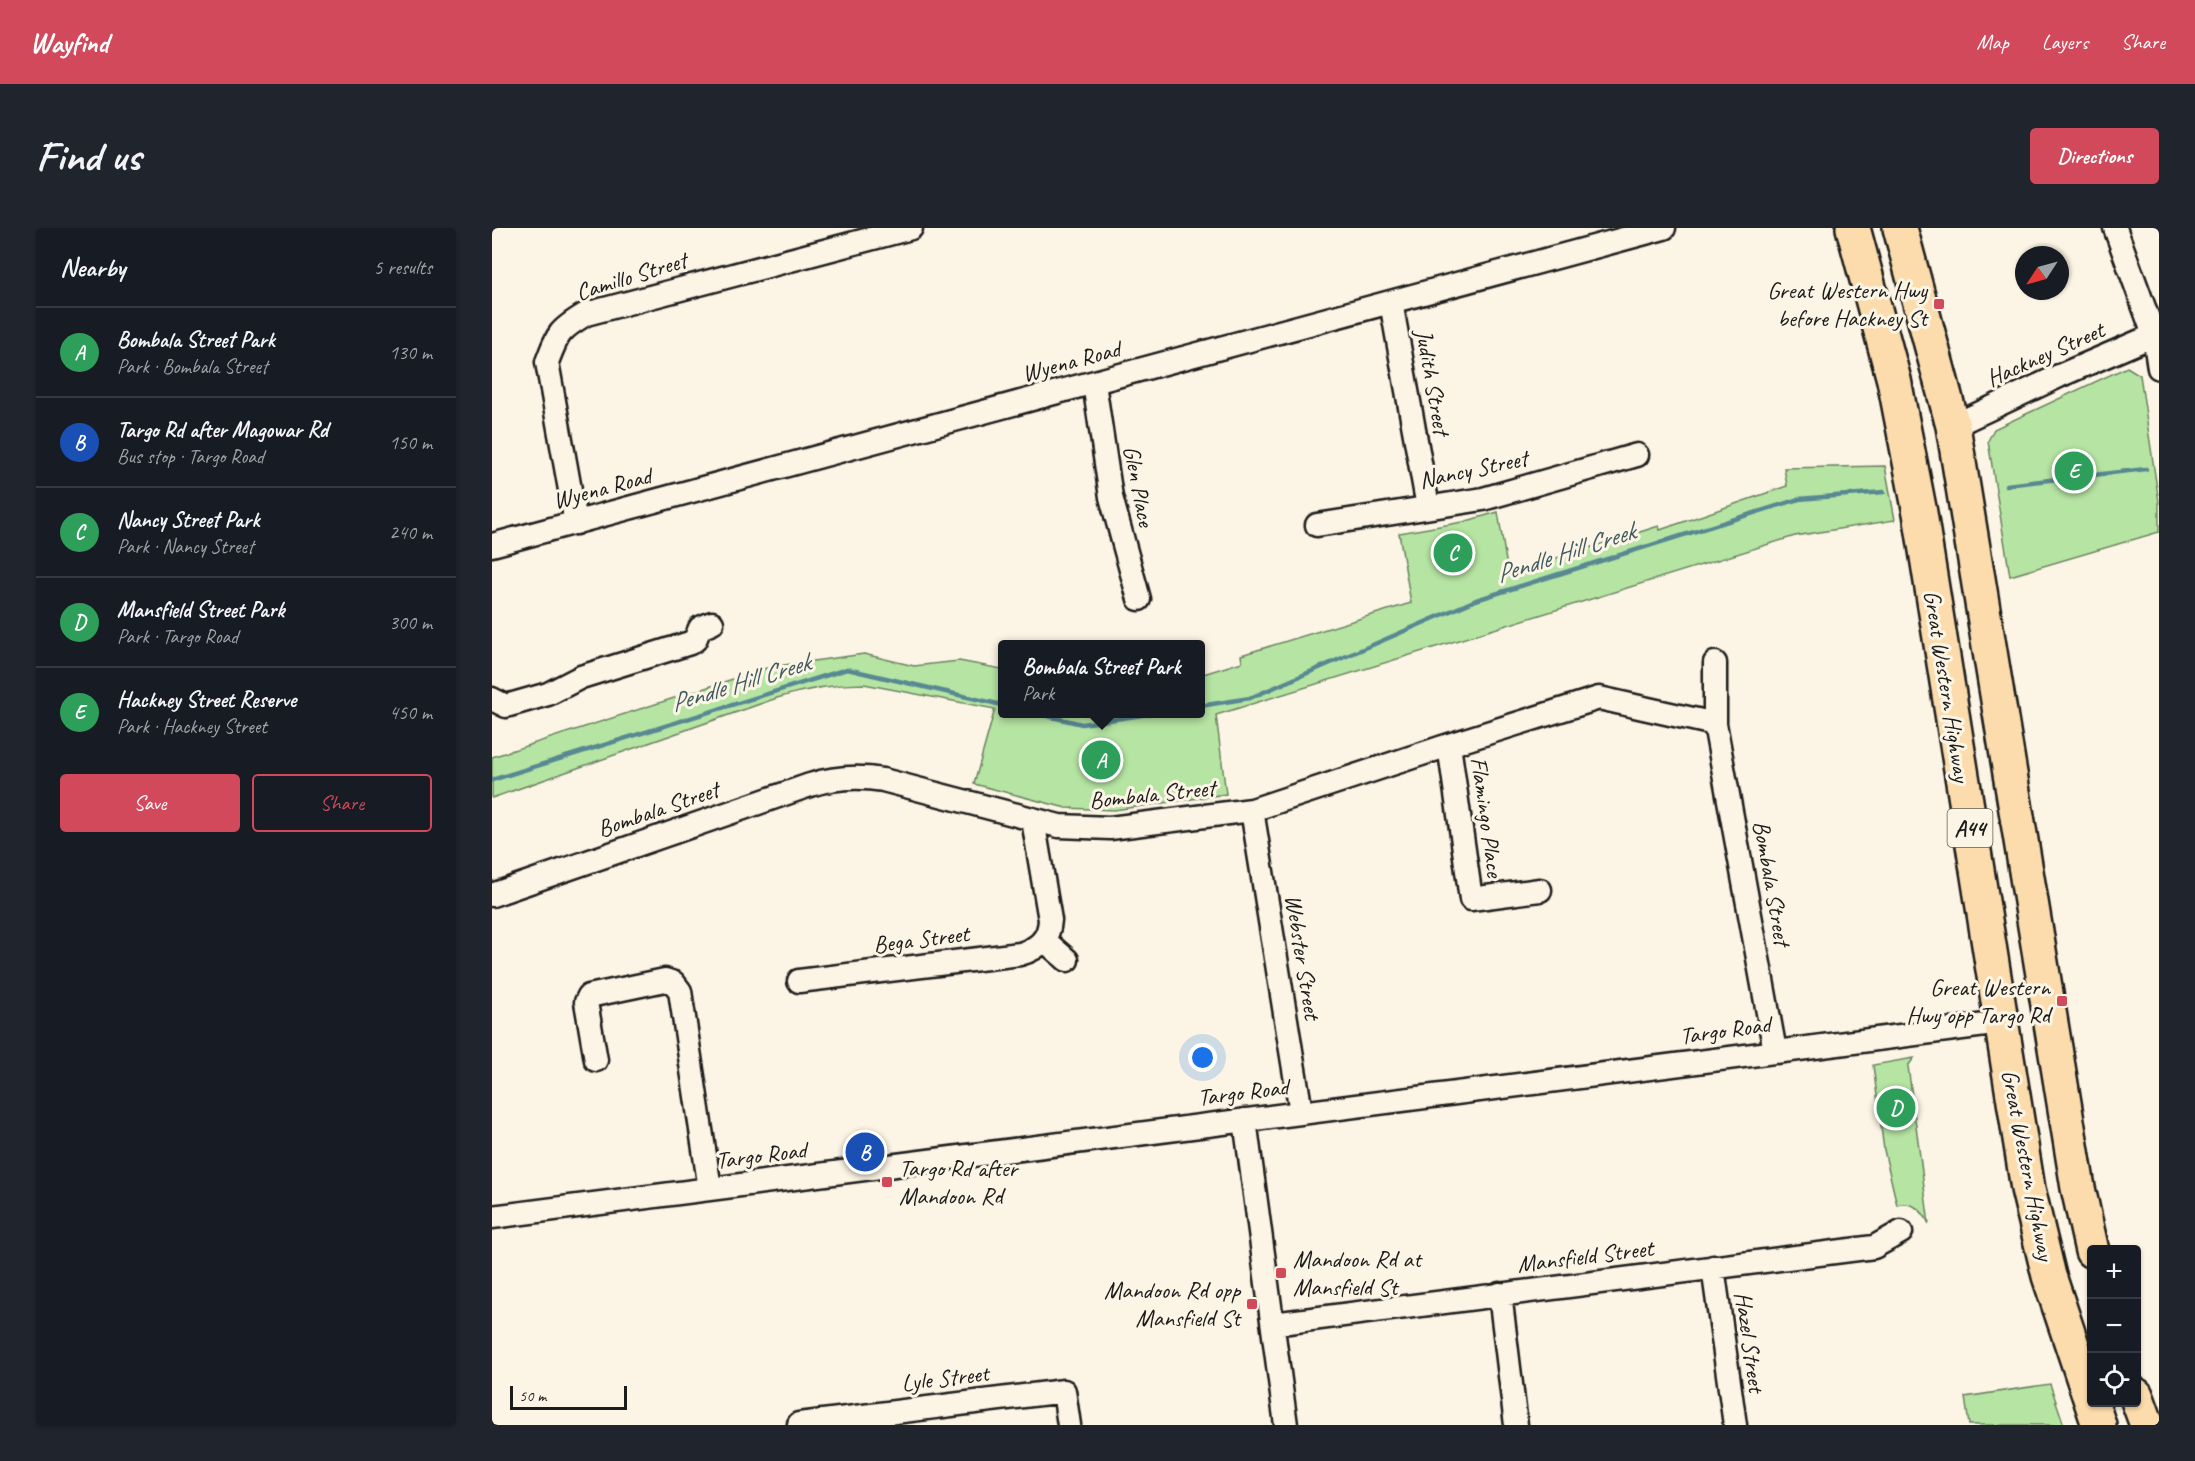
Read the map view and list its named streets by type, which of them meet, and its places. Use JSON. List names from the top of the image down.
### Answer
{
  "streets": {
    "highway": ["Great Western Highway", "A44"],
    "street": [
      "Camillo Street",
      "Hackney Street",
      "Wyena Road",
      "Judith Street",
      "Nancy Street",
      "Glen Place",
      "Bombala Street",
      "Flamingo Place",
      "Bega Street",
      "Webster Street",
      "Targo Road",
      "Mansfield Street",
      "Hazel Street",
      "Lyle Street"
    ]
  },
  "crossings": [
    ["Camillo Street", "Wyena Road"],
    ["Hackney Street", "Great Western Highway"],
    ["Wyena Road", "Judith Street"],
    ["Wyena Road", "Glen Place"],
    ["Judith Street", "Nancy Street"],
    ["Great Western Highway", "Targo Road"],
    ["Bombala Street", "Flamingo Place"],
    ["Bombala Street", "Webster Street"],
    ["Bombala Street", "Targo Road"],
    ["Webster Street", "Targo Road"],
    ["Mansfield Street", "Hazel Street"]
  ],
  "water": ["Pendle Hill Creek"],
  "places": {
    "transit": [
      "Great Western Hwy before Hackney St",
      "Great Western Hwy opp Targo Rd",
      "Targo Rd after Mandoon Rd",
      "Mandoon Rd at Mansfield St",
      "Mandoon Rd opp Mansfield St"
    ]
  },
  "scale_bar": "50 m",
  "north": "bottom left",
  "page": {
    "header": "Wayfind",
    "nav": ["Map", "Layers", "Share"],
    "buttons": [
      "Directions",
      ["Save", "Share"]
    ],
    "title": "Find us",
    "heading": ["Nearby", "5 results"],
    "list": [
      {
        "mark": "A",
        "name": "Bombala Street Park",
        "note": "Park · Bombala Street",
        "value": "130 m"
      },
      {
        "mark": "B",
        "name": "Targo Rd after Magowar Rd",
        "note": "Bus stop · Targo Road",
        "value": "150 m"
      },
      {
        "mark": "C",
        "name": "Nancy Street Park",
        "note": "Park · Nancy Street",
        "value": "240 m"
      },
      {
        "mark": "D",
        "name": "Mansfield Street Park",
        "note": "Park · Targo Road",
        "value": "300 m"
      },
      {
        "mark": "E",
        "name": "Hackney Street Reserve",
        "note": "Park · Hackney Street",
        "value": "450 m"
      }
    ],
    "pins": [
      "E",
      "C",
      "A",
      "D",
      "B"
    ],
    "popup": ["Bombala Street Park", "Park"],
    "map_buttons": ["+", "−"],
    "scale": "50 m"
  }
}
